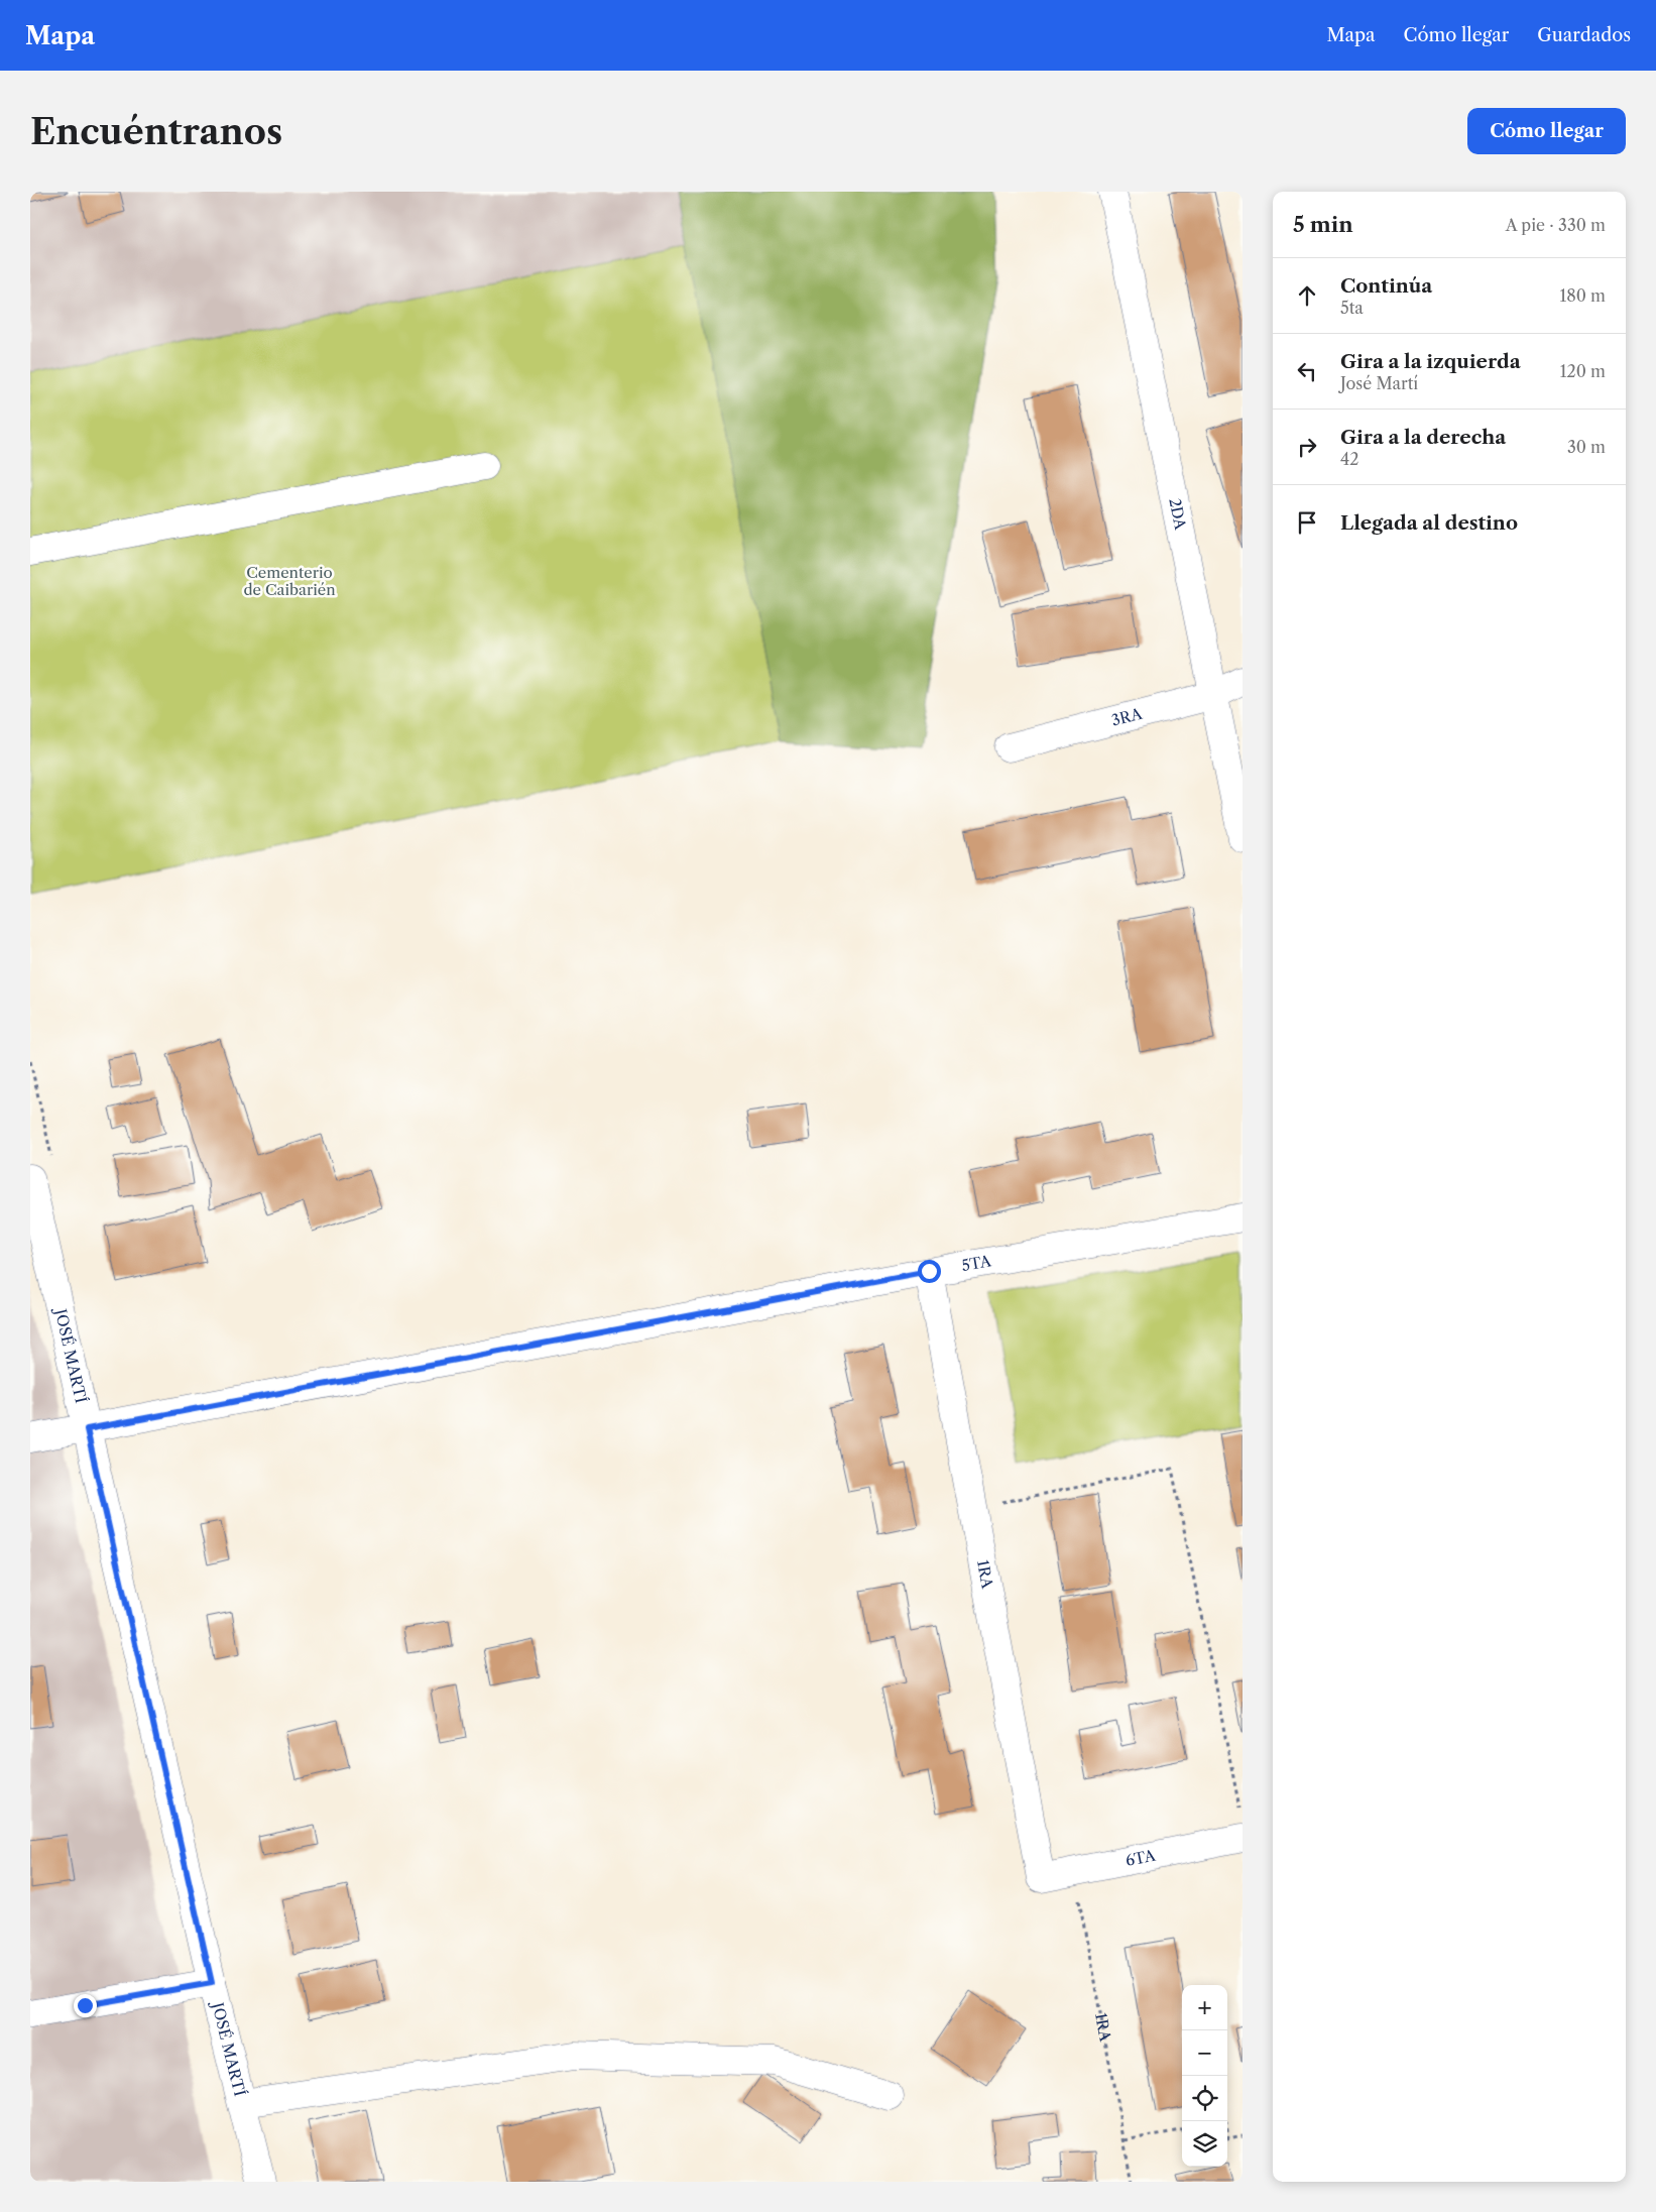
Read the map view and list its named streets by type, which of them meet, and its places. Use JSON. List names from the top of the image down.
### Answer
{
  "streets": {
    "street": [
      "2DA",
      "3RA",
      "5TA",
      "JOSÉ MARTÍ",
      "1RA",
      "6TA"
    ]
  },
  "crossings": [
    ["2DA", "3RA"],
    ["5TA", "JOSÉ MARTÍ"],
    ["5TA", "1RA"],
    ["1RA", "6TA"]
  ],
  "parks": ["Cementerio de Caibarién"],
  "page": {
    "header": "Mapa",
    "nav": ["Mapa", "Cómo llegar", "Guardados"],
    "buttons": "Cómo llegar",
    "title": "Encuéntranos",
    "heading": ["5 min", "A pie · 330 m"],
    "list": [
      ["Continúa", "5ta", "180 m"],
      ["Gira a la izquierda", "José Martí", "120 m"],
      ["Gira a la derecha", "42", "30 m"],
      "Llegada al destino"
    ],
    "map_buttons": ["+", "−"]
  }
}
